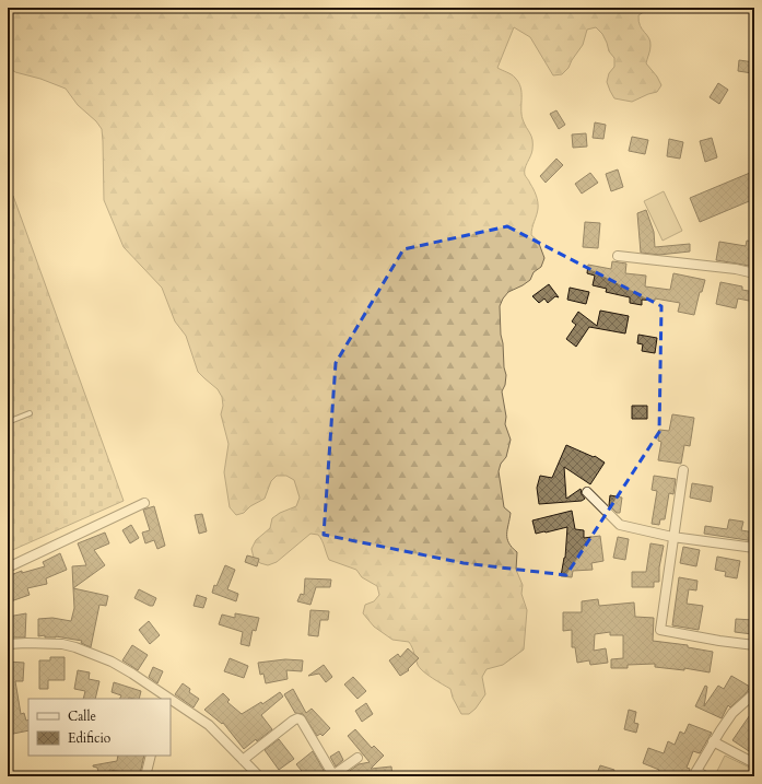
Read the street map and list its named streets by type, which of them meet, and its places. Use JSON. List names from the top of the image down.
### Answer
{
  "legend": ["Calle", "Edificio"]
}
